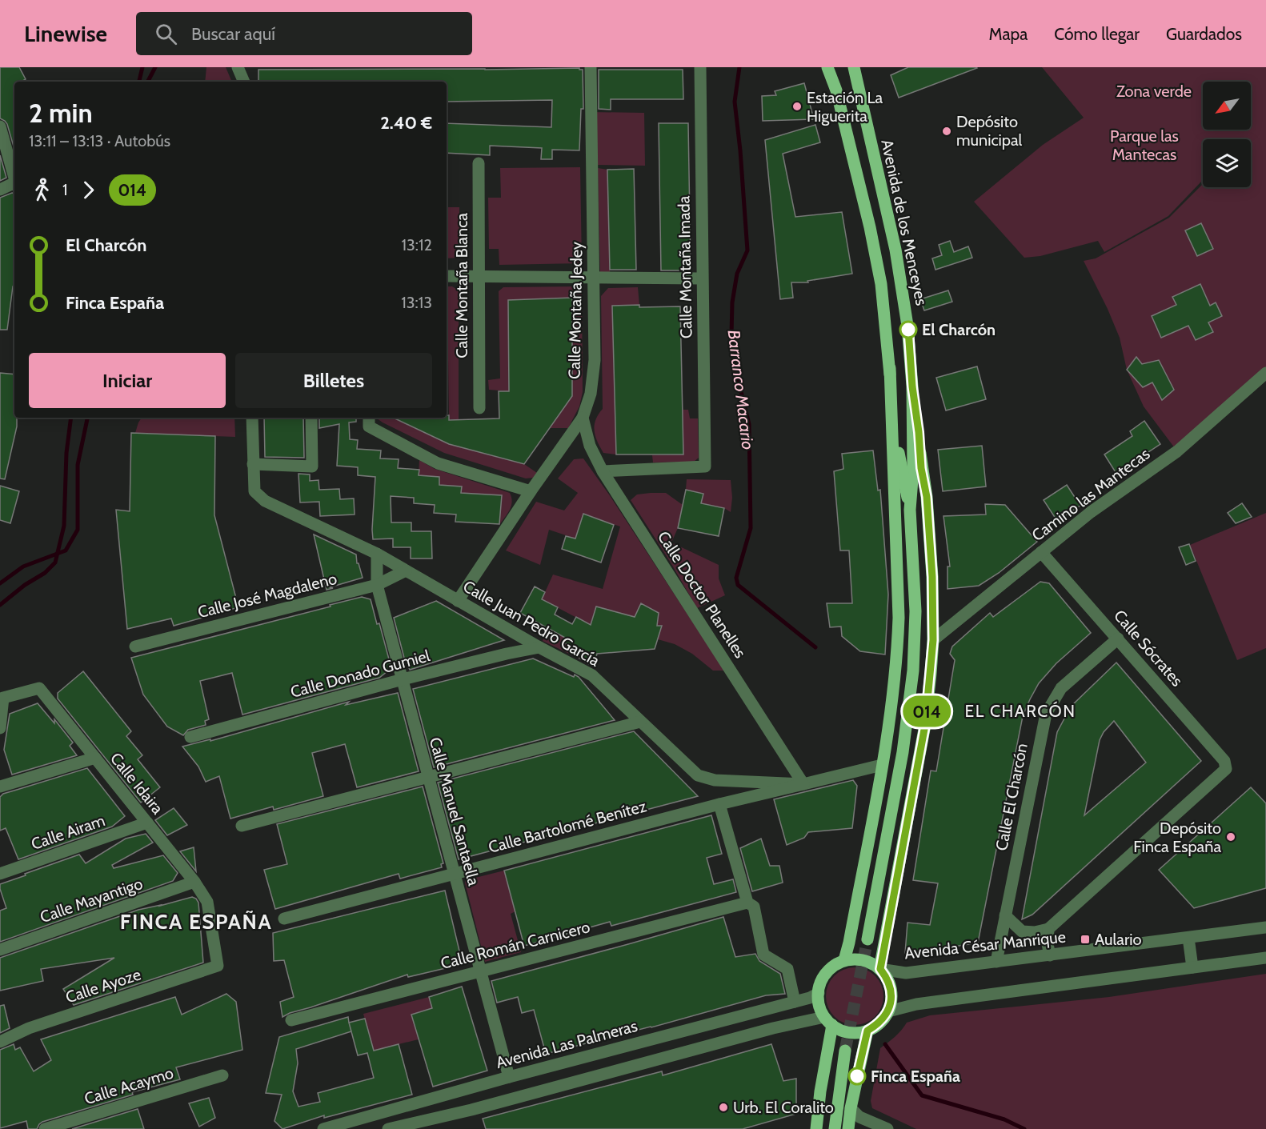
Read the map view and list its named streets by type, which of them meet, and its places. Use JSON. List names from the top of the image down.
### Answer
{
  "streets": {
    "main road": ["Avenida de los Menceyes"],
    "street": [
      "Calle Montaña Imada",
      "Calle Montaña Blanca",
      "Calle Montaña Jedey",
      "Camino las Mantecas",
      "Calle Doctor Planelles",
      "Calle José Magdaleno",
      "Calle Juan Pedro García",
      "Calle Sócrates",
      "Calle Donado Gumiel",
      "Calle Idaira",
      "Calle El Charcón",
      "Calle Manuel Santaella",
      "Calle Bartolomé Benítez",
      "Calle Airam",
      "Calle Mayantigo",
      "Calle Román Carnicero",
      "Avenida César Manrique",
      "Calle Ayoze",
      "Avenida Las Palmeras",
      "Calle Acaymo"
    ]
  },
  "crossings": [
    ["Calle Montaña Imada", "Calle Doctor Planelles"],
    ["Calle Montaña Jedey", "Calle Doctor Planelles"],
    ["Calle Montaña Jedey", "Calle Juan Pedro García"],
    ["Camino las Mantecas", "Calle Sócrates"],
    ["Calle Doctor Planelles", "Calle Juan Pedro García"],
    ["Calle Doctor Planelles", "Calle Bartolomé Benítez"],
    ["Calle José Magdaleno", "Calle Juan Pedro García"],
    ["Calle José Magdaleno", "Calle Manuel Santaella"],
    ["Calle Juan Pedro García", "Calle Donado Gumiel"],
    ["Calle Juan Pedro García", "Calle Manuel Santaella"],
    ["Calle Juan Pedro García", "Calle Bartolomé Benítez"],
    ["Calle Sócrates", "Calle El Charcón"],
    ["Calle Donado Gumiel", "Calle Manuel Santaella"],
    ["Calle Idaira", "Calle Airam"],
    ["Calle Idaira", "Calle Mayantigo"],
    ["Calle Idaira", "Calle Ayoze"],
    ["Calle El Charcón", "Avenida César Manrique"],
    ["Calle Manuel Santaella", "Calle Bartolomé Benítez"],
    ["Calle Manuel Santaella", "Calle Román Carnicero"],
    ["Calle Manuel Santaella", "Avenida Las Palmeras"],
    ["Avenida César Manrique", "Avenida Las Palmeras"]
  ],
  "districts": ["EL CHARCÓN", "FINCA ESPAÑA"],
  "water": ["Barranco Macario"],
  "parks": ["Zona verde", "Parque las Mantecas"],
  "places": {
    "other": [
      "Estación La Higuerita",
      "Depósito municipal",
      "El Charcón",
      "Depósito Finca España",
      "Finca España",
      "Urb. El Coralito"
    ],
    "transit": ["Aulario"]
  },
  "lines": ["bus line 014"],
  "north": "bottom left",
  "page": {
    "header": "Linewise",
    "search": "Buscar aquí",
    "nav": ["Mapa", "Cómo llegar", "Guardados"],
    "on_map": "014",
    "heading": ["2 min", "13:11 – 13:13 · Autobús", "2.40 €"],
    "legs": ["1", "014"],
    "list": [
      {
        "name": "El Charcón",
        "value": "13:12"
      },
      {
        "name": "Finca España",
        "value": "13:13"
      }
    ],
    "buttons": ["Iniciar", "Billetes"]
  }
}
